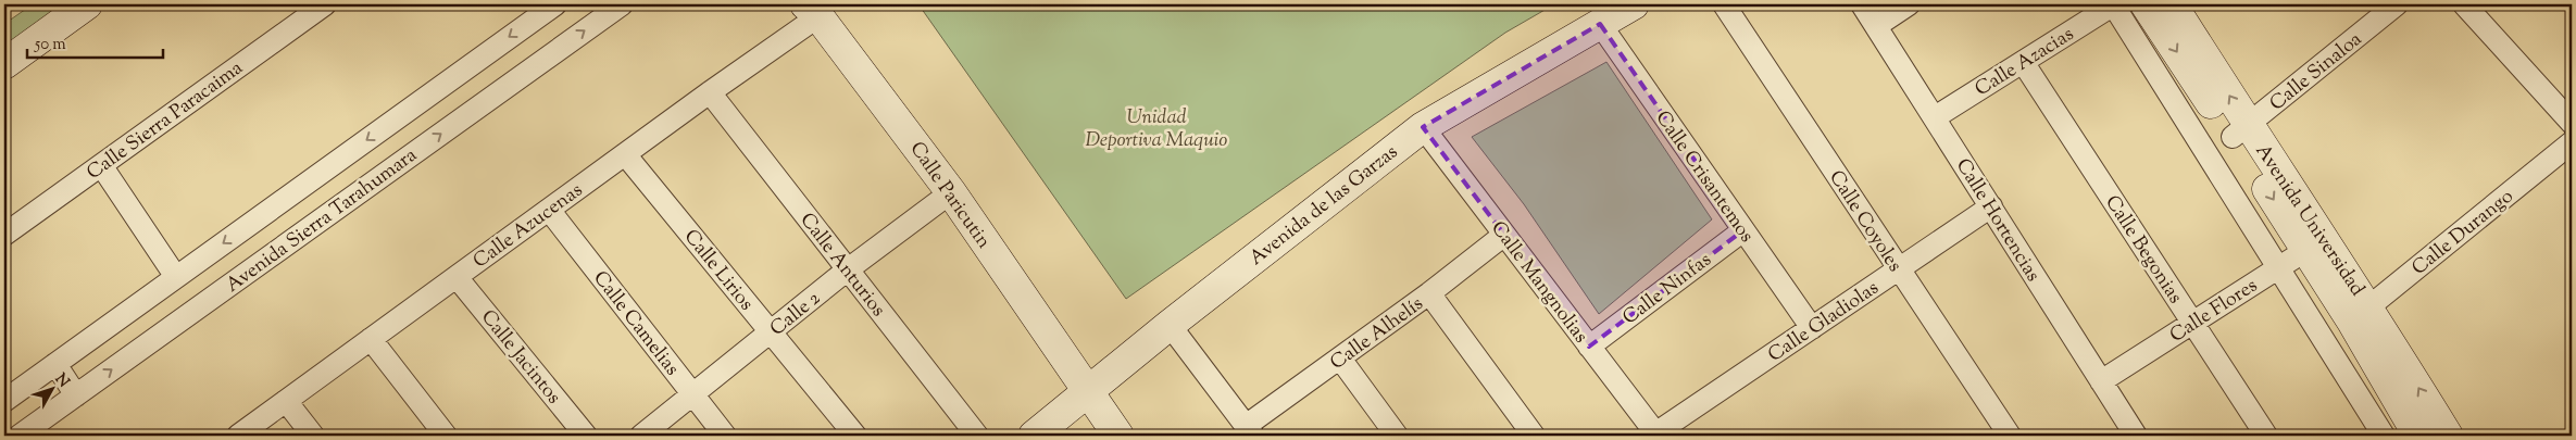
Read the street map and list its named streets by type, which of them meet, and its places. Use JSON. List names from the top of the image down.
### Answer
{
  "streets": {
    "street": [
      "Calle Azacias",
      "Calle Sinaloa",
      "Calle Sierra Paracaima",
      "Calle Crisantemos",
      "Calle Paricutin",
      "Avenida de las Garzas",
      "Avenida Sierra Tarahumara",
      "Calle Hortencias",
      "Avenida Universidad",
      "Calle Coyoles",
      "Calle Azucenas",
      "Calle Durango",
      "Calle Begonias",
      "Calle Anturios",
      "Calle Lirios",
      "Calle Mangnolias",
      "Calle Ninfas",
      "Calle Flores",
      "Calle 2",
      "Calle Gladiolas",
      "Calle Camelias",
      "Calle Alhelís",
      "Calle Jacintos"
    ]
  },
  "crossings": [
    ["Calle Azacias", "Calle Hortencias"],
    ["Calle Azacias", "Calle Begonias"],
    ["Calle Sinaloa", "Avenida Universidad"],
    ["Calle Crisantemos", "Avenida de las Garzas"],
    ["Calle Crisantemos", "Calle Ninfas"],
    ["Calle Crisantemos", "Calle Gladiolas"],
    ["Calle Paricutin", "Avenida de las Garzas"],
    ["Calle Paricutin", "Calle Azucenas"],
    ["Calle Paricutin", "Calle 2"],
    ["Avenida de las Garzas", "Calle Mangnolias"],
    ["Calle Hortencias", "Calle Flores"],
    ["Calle Hortencias", "Calle Gladiolas"],
    ["Avenida Universidad", "Calle Durango"],
    ["Avenida Universidad", "Calle Flores"],
    ["Calle Coyoles", "Calle Gladiolas"],
    ["Calle Azucenas", "Calle Anturios"],
    ["Calle Azucenas", "Calle Lirios"],
    ["Calle Azucenas", "Calle Camelias"],
    ["Calle Azucenas", "Calle Jacintos"],
    ["Calle Begonias", "Calle Flores"],
    ["Calle Anturios", "Calle 2"],
    ["Calle Lirios", "Calle 2"],
    ["Calle Mangnolias", "Calle Ninfas"],
    ["Calle Mangnolias", "Calle Gladiolas"],
    ["Calle Mangnolias", "Calle Alhelís"],
    ["Calle 2", "Calle Camelias"]
  ],
  "parks": ["Unidad Deportiva Maquio"],
  "scale_bar": "50 m",
  "north": "top right"
}
